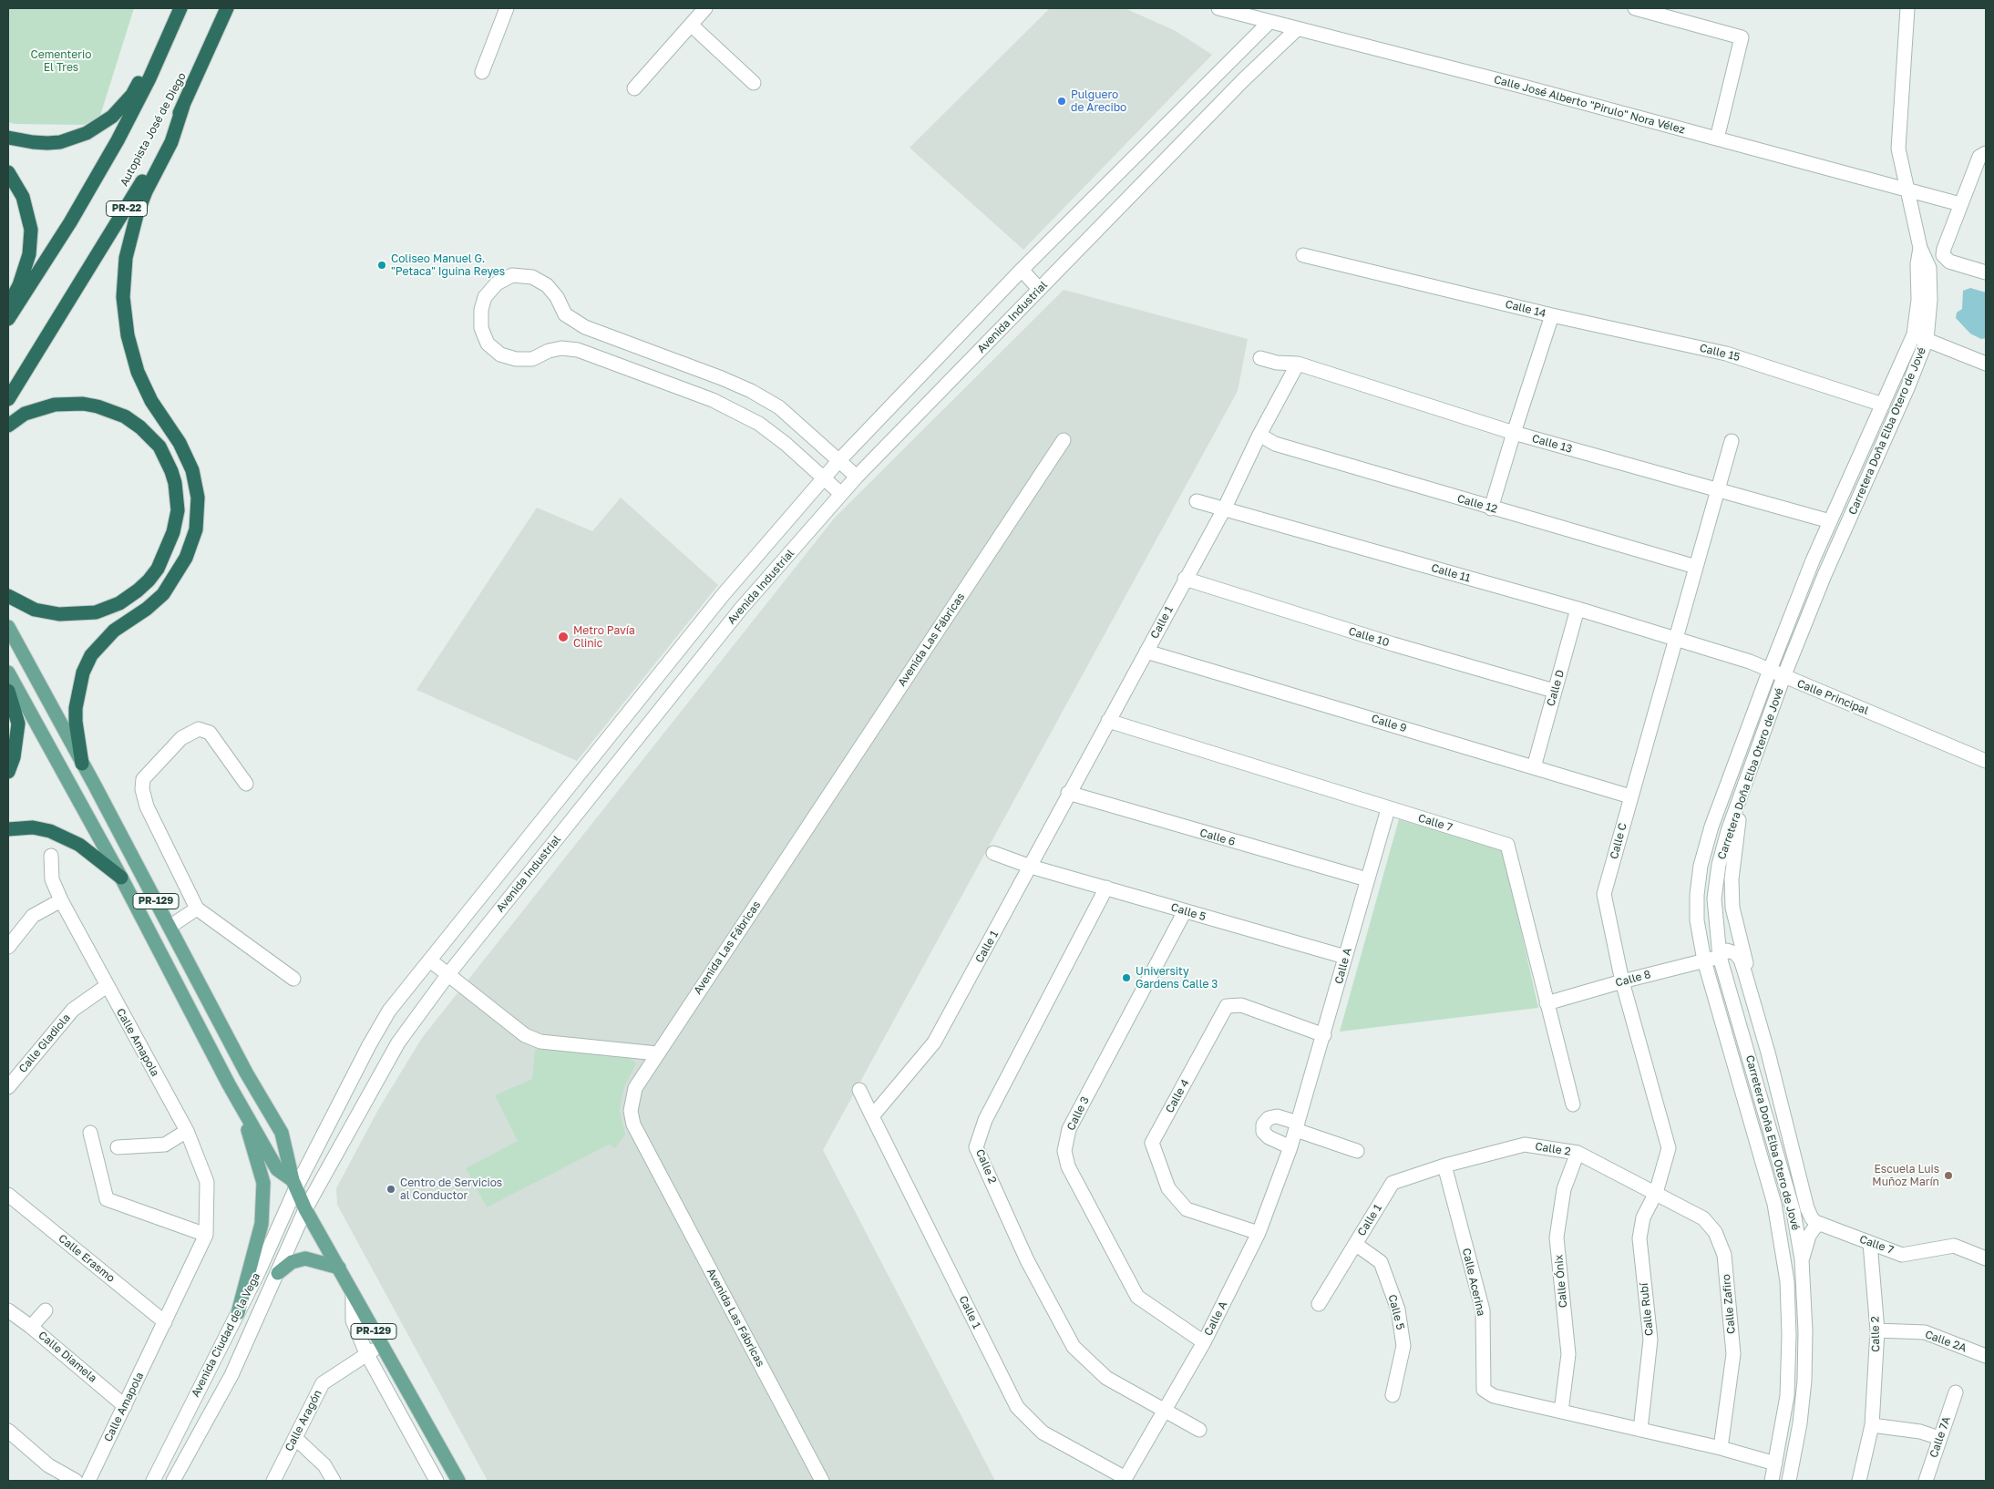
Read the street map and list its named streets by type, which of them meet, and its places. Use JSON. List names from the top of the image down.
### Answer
{
  "streets": {
    "highway": ["Autopista José de Diego", "PR-22"],
    "main road": ["PR-129"],
    "street": [
      "Calle José Alberto \"Pirulo\" Nora Vélez",
      "Calle 14",
      "Avenida Industrial",
      "Calle 15",
      "Carretera Doña Elba Otero de Jové",
      "Calle 13",
      "Calle 12",
      "Calle 11",
      "Calle 1",
      "Calle 10",
      "Avenida Las Fábricas",
      "Calle D",
      "Calle Principal",
      "Calle 9",
      "Calle 7",
      "Calle 6",
      "Calle C",
      "Calle 5",
      "Calle A",
      "Calle 8",
      "Calle Amapola",
      "Calle Gladiola",
      "Calle 4",
      "Calle 3",
      "Calle 2",
      "Calle Erasmo",
      "Calle Ónix",
      "Calle Acerina",
      "Calle Zafiro",
      "Calle Rubí",
      "Avenida Ciudad de la Vega",
      "Calle 2A",
      "Calle Diamela",
      "Calle Aragón",
      "Calle 7A"
    ]
  },
  "crossings": [
    ["Calle José Alberto \"Pirulo\" Nora Vélez", "Avenida Industrial"],
    ["Calle José Alberto \"Pirulo\" Nora Vélez", "Carretera Doña Elba Otero de Jové"],
    ["Calle 14", "Calle 15"],
    ["Calle 14", "Calle 13"],
    ["Calle 14", "Calle 12"],
    ["Avenida Industrial", "PR-129"],
    ["Avenida Industrial", "Avenida Ciudad de la Vega"],
    ["Calle 15", "Carretera Doña Elba Otero de Jové"],
    ["Carretera Doña Elba Otero de Jové", "Calle 13"],
    ["Carretera Doña Elba Otero de Jové", "Calle Principal"],
    ["Carretera Doña Elba Otero de Jové", "Calle 8"],
    ["Calle 13", "Calle 1"],
    ["Calle 13", "Calle C"],
    ["Calle 12", "Calle 1"],
    ["Calle 12", "Calle C"],
    ["Calle 11", "Calle 1"],
    ["Calle 11", "Calle D"],
    ["Calle 11", "Calle Principal"],
    ["Calle 11", "Calle C"],
    ["Calle 1", "Calle 10"],
    ["Calle 1", "Calle 9"],
    ["Calle 1", "Calle 7"],
    ["Calle 1", "Calle 6"],
    ["Calle 1", "Calle 5"],
    ["Calle 1", "Calle A"],
    ["Calle 1", "Calle 2"],
    ["Calle 1", "Calle Acerina"],
    ["Calle 10", "Calle D"],
    ["Calle D", "Calle 9"],
    ["Calle Principal", "Calle C"],
    ["Calle 9", "Calle C"],
    ["Calle 7", "Calle A"],
    ["Calle 7", "Calle 8"],
    ["Calle 7", "Calle 2"],
    ["Calle 6", "Calle A"],
    ["Calle C", "Calle 8"],
    ["Calle C", "Calle 2"],
    ["Calle C", "Calle Zafiro"],
    ["Calle C", "Calle Rubí"],
    ["PR-129", "Avenida Ciudad de la Vega"],
    ["Calle 5", "Calle A"],
    ["Calle 5", "Calle 3"],
    ["Calle 5", "Calle 2"],
    ["Calle A", "Calle 4"],
    ["Calle A", "Calle 3"],
    ["Calle A", "Calle 2"],
    ["Calle Amapola", "Calle Gladiola"],
    ["Calle Amapola", "Calle Erasmo"],
    ["Calle Amapola", "Calle Diamela"],
    ["Calle 2", "Calle Ónix"],
    ["Calle 2", "Calle Acerina"],
    ["Calle 2", "Calle Zafiro"],
    ["Calle 2", "Calle Rubí"],
    ["Calle 2", "Calle 2A"],
    ["Calle Ónix", "Calle Acerina"],
    ["Calle Zafiro", "Calle Rubí"]
  ],
  "parks": ["Cementerio El Tres"],
  "places": [
    "Pulguero de Arecibo",
    "Coliseo Manuel G. \"Petaca\" Iguina Reyes",
    "Metro Pavía Clinic",
    "University Gardens Calle 3",
    "Escuela Luis Muñoz Marín",
    "Centro de Servicios al Conductor"
  ]
}
